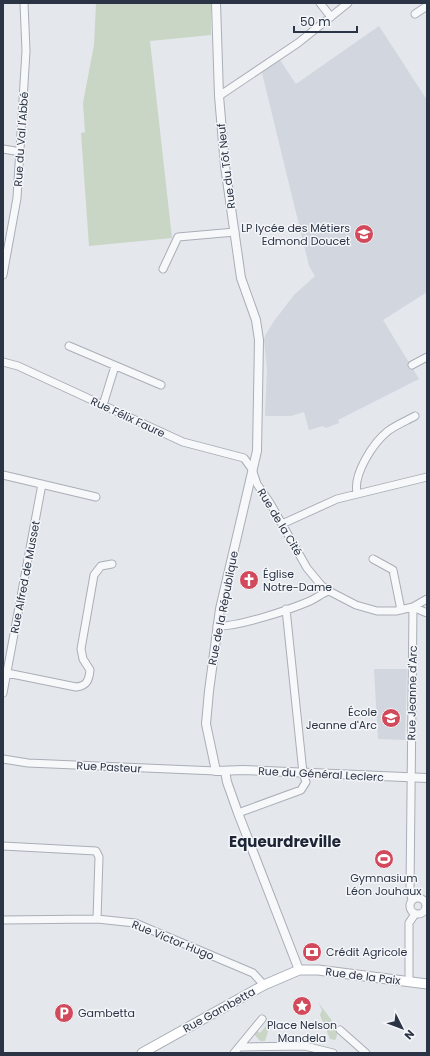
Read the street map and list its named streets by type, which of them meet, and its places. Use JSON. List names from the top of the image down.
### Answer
{
  "streets": {
    "main road": ["Rue de la Paix", "Rue Gambetta"],
    "street": [
      "Rue du Val l'Abbé",
      "Rue du Tôt Neuf",
      "Rue Félix Faure",
      "Rue de la Cité",
      "Rue Alfred de Musset",
      "Rue de la République",
      "Rue Jeanne d'Arc",
      "Rue Pasteur",
      "Rue du Général Leclerc",
      "Rue Victor Hugo"
    ]
  },
  "crossings": [
    ["Rue du Tôt Neuf", "Rue Félix Faure"],
    ["Rue du Tôt Neuf", "Rue de la Cité"],
    ["Rue du Tôt Neuf", "Rue de la République"],
    ["Rue Félix Faure", "Rue de la Cité"],
    ["Rue Félix Faure", "Rue de la République"],
    ["Rue de la Cité", "Rue de la République"],
    ["Rue de la Cité", "Rue Jeanne d'Arc"],
    ["Rue de la République", "Rue Pasteur"],
    ["Rue de la République", "Rue du Général Leclerc"],
    ["Rue Jeanne d'Arc", "Rue du Général Leclerc"],
    ["Rue Pasteur", "Rue du Général Leclerc"],
    ["Rue Victor Hugo", "Rue Gambetta"],
    ["Rue de la Paix", "Rue Gambetta"]
  ],
  "districts": ["Equeurdreville"],
  "places": {
    "school or university": ["LP lycée des Métiers Edmond Doucet", "École Jeanne d'Arc"],
    "church": ["Église Notre-Dame"],
    "sports": ["Gymnasium Léon Jouhaux"],
    "bank": ["Crédit Agricole"],
    "place": ["Place Nelson Mandela"],
    "parking": ["Gambetta"]
  },
  "scale_bar": "50 m",
  "north": "bottom right"
}
